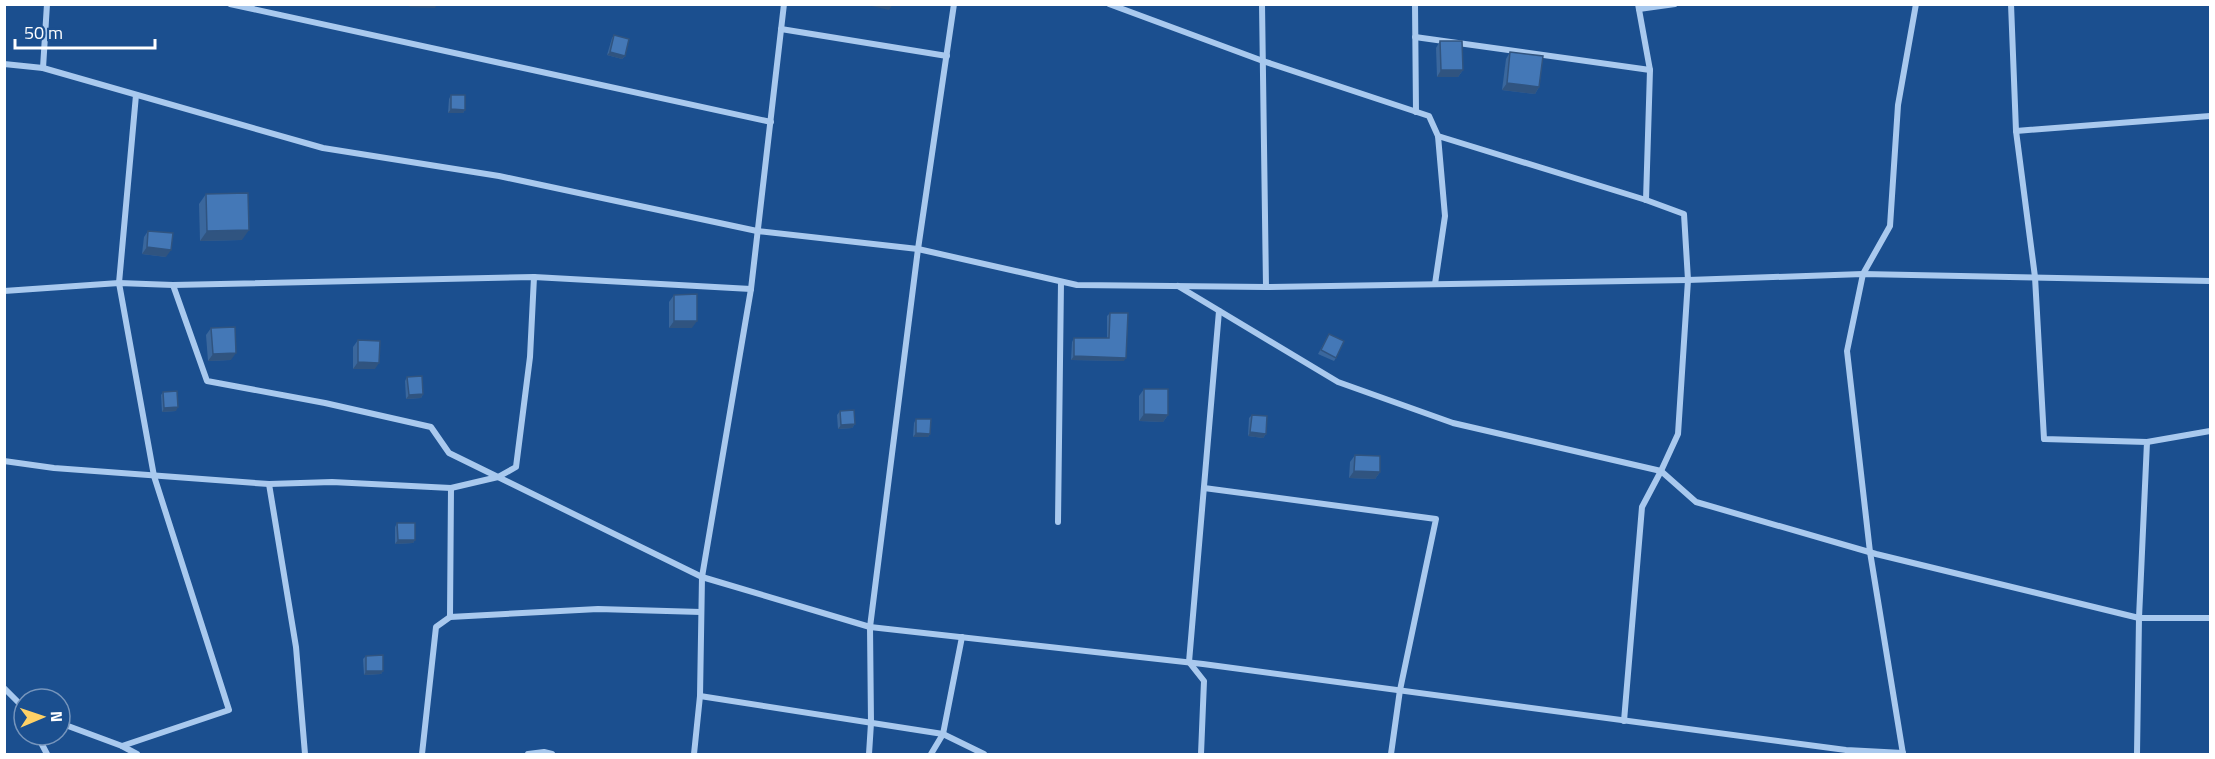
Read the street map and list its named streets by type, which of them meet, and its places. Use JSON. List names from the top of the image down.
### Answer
{
  "scale_bar": "50 m",
  "north": "right"
}
